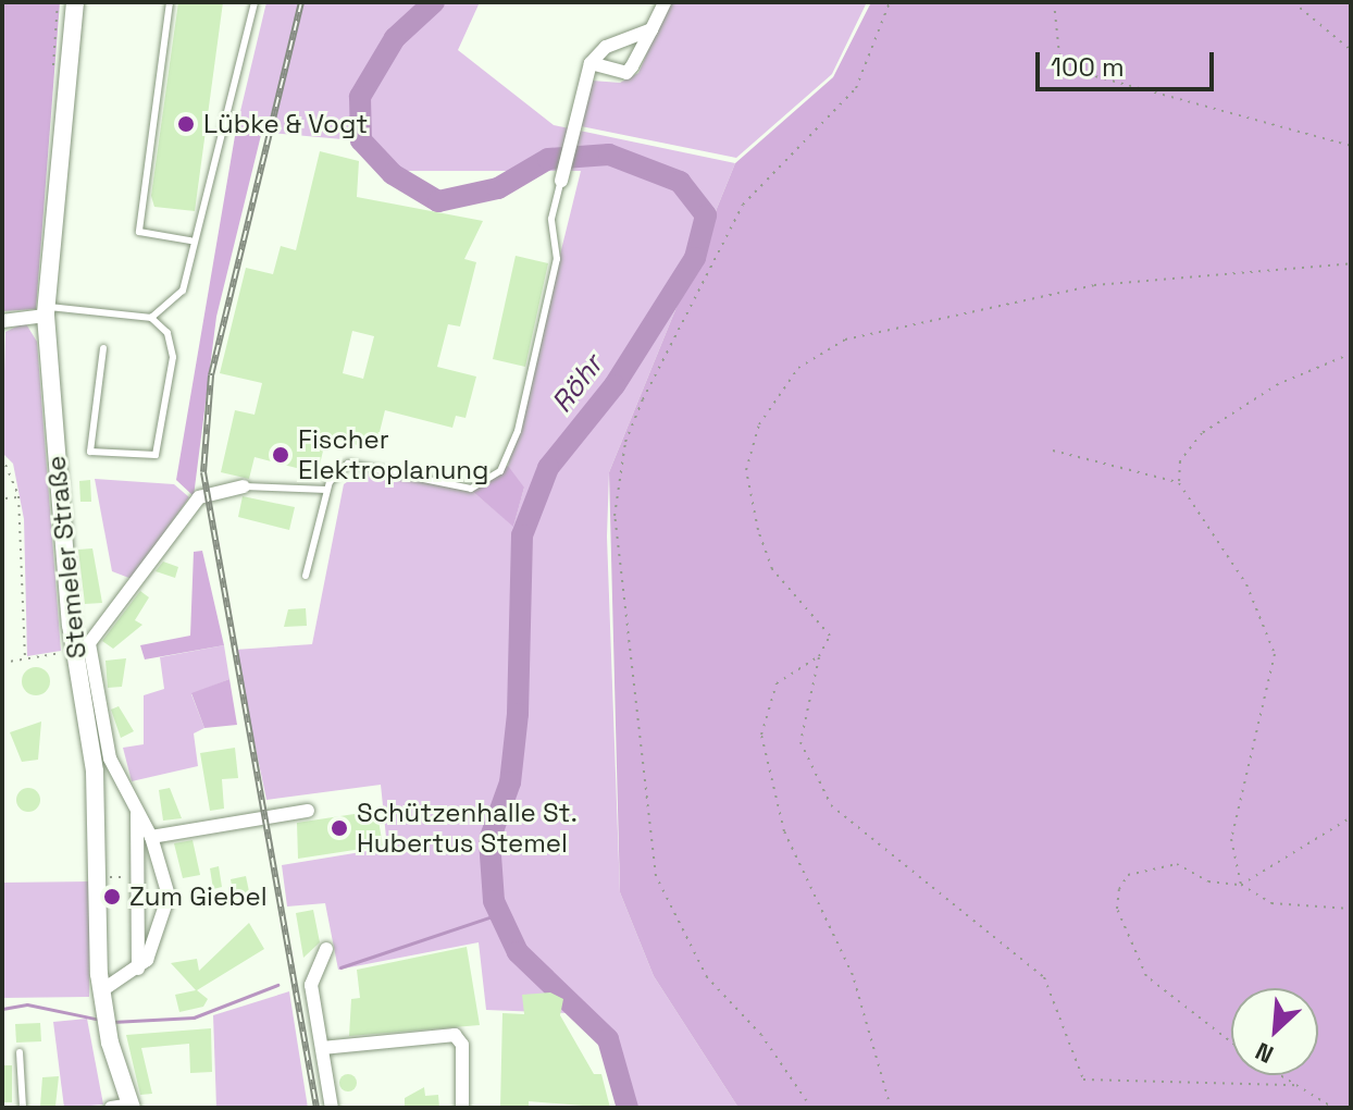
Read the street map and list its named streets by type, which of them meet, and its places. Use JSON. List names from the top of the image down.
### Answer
{
  "streets": {
    "main road": ["Stemeler Straße"]
  },
  "water": ["Röhr"],
  "places": [
    "Lübke & Vogt",
    "Fischer Elektroplanung",
    "Schützenhalle St. Hubertus Stemel",
    "Zum Giebel"
  ],
  "scale_bar": "100 m",
  "north": "bottom left"
}
